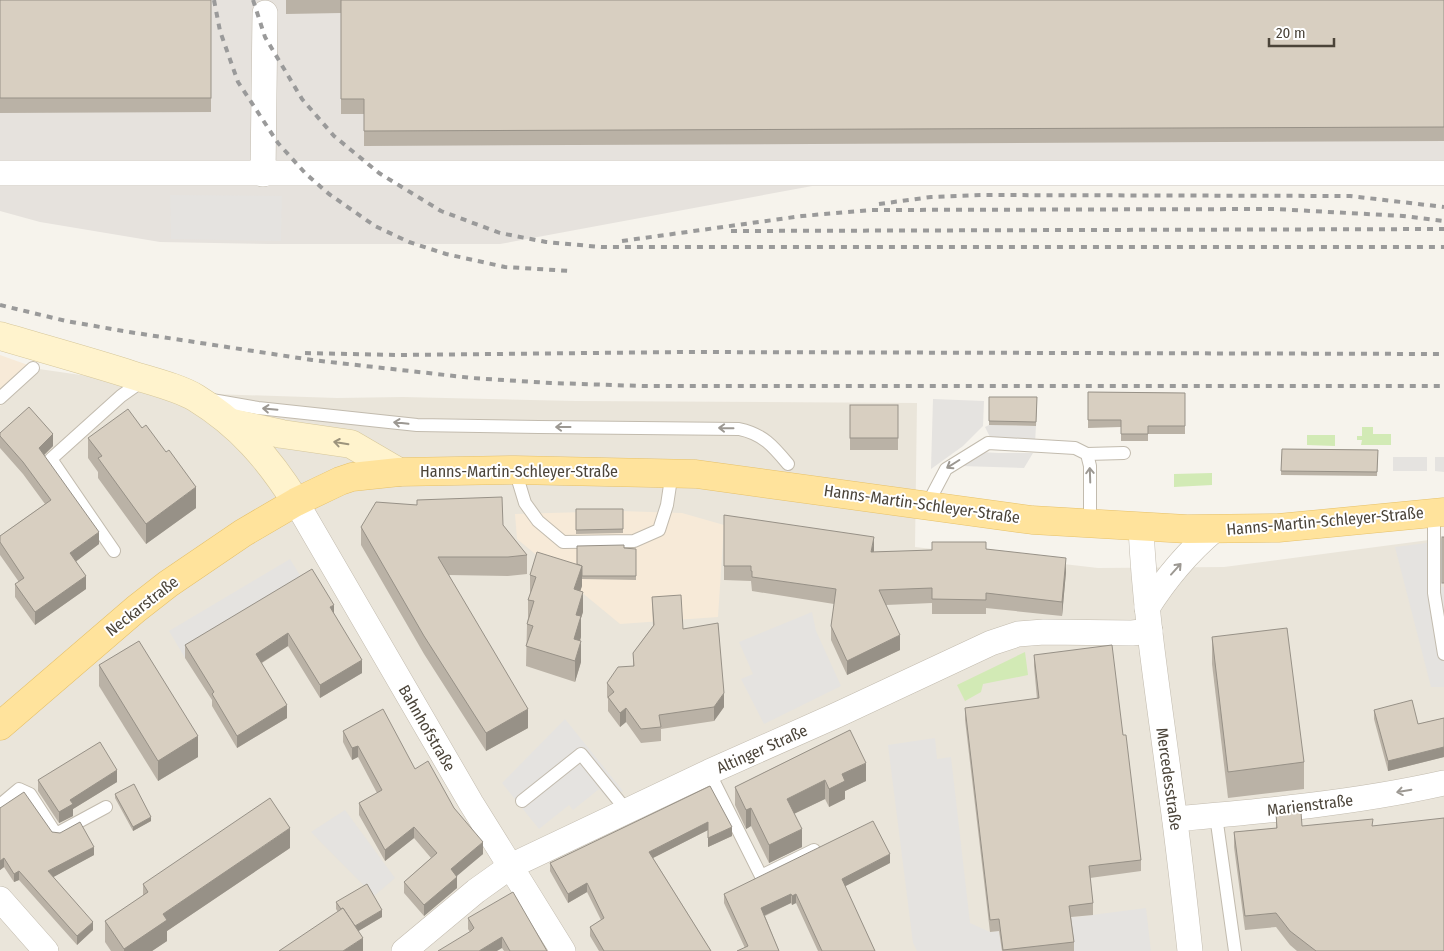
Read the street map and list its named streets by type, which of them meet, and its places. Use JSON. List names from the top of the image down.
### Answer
{
  "streets": {
    "main road": ["Hanns-Martin-Schleyer-Straße", "Neckarstraße"],
    "street": [
      "Bahnhofstraße",
      "Altinger Straße",
      "Mercedesstraße",
      "Marienstraße"
    ]
  },
  "crossings": [
    ["Hanns-Martin-Schleyer-Straße", "Neckarstraße"],
    ["Hanns-Martin-Schleyer-Straße", "Bahnhofstraße"],
    ["Hanns-Martin-Schleyer-Straße", "Mercedesstraße"],
    ["Neckarstraße", "Bahnhofstraße"],
    ["Bahnhofstraße", "Altinger Straße"],
    ["Altinger Straße", "Mercedesstraße"],
    ["Mercedesstraße", "Marienstraße"]
  ],
  "one_way": ["Marienstraße"],
  "scale_bar": "20 m"
}
